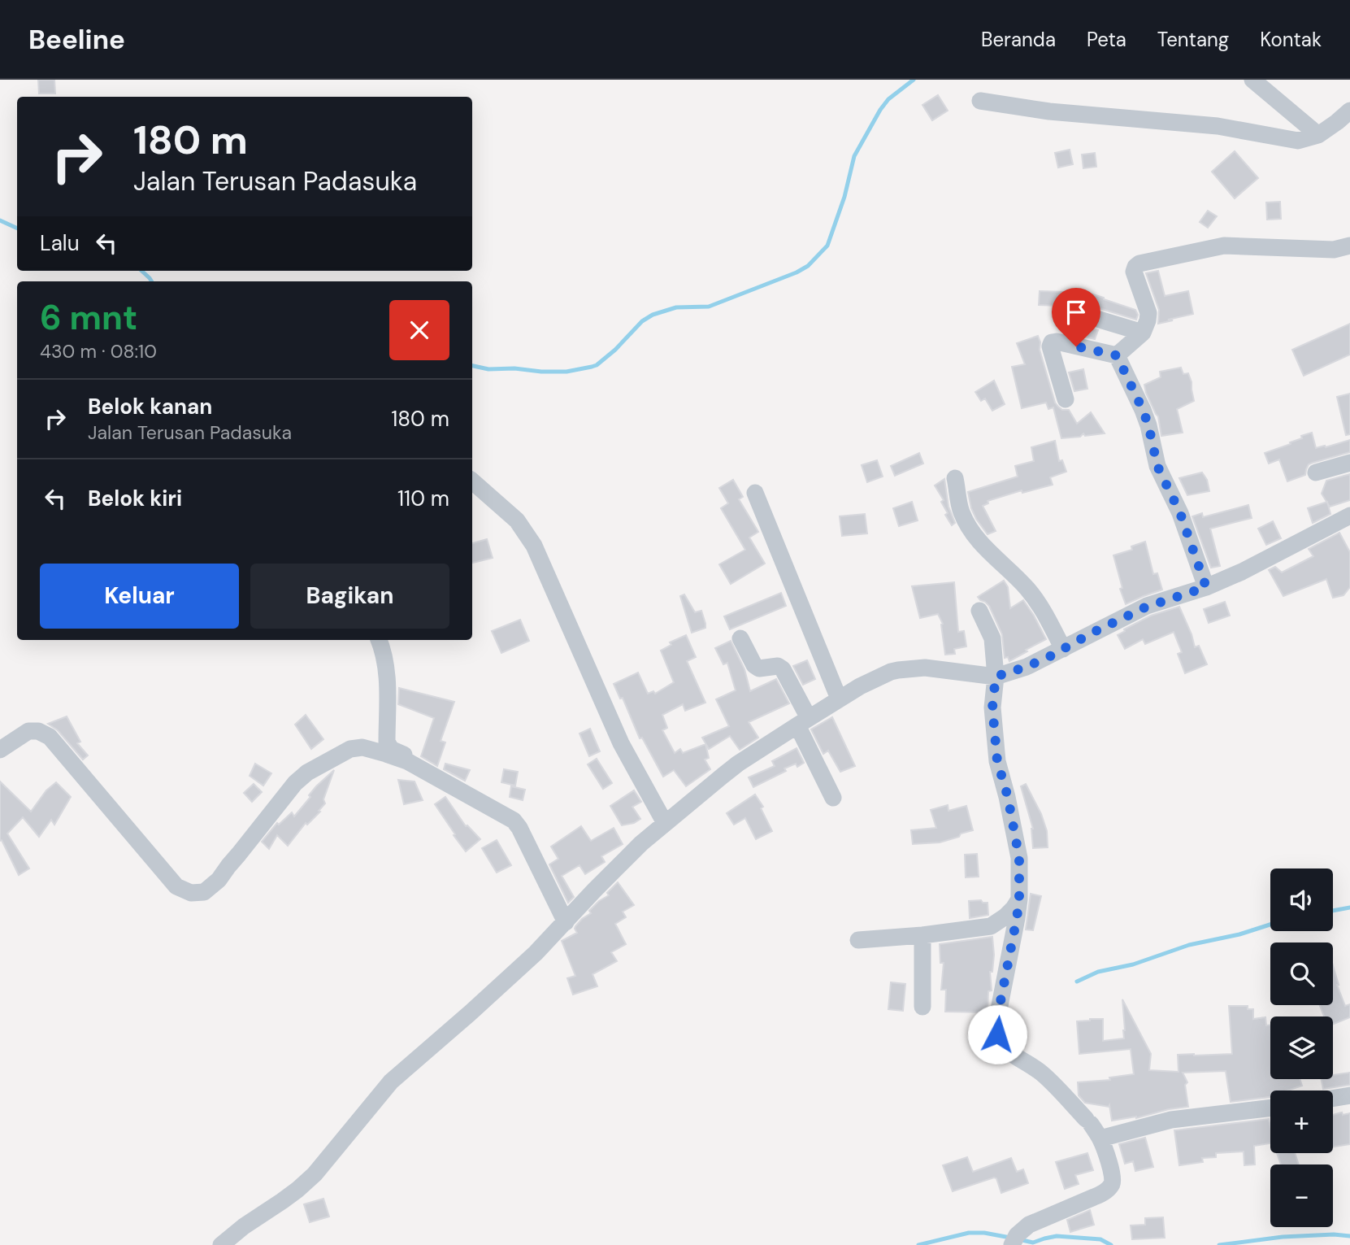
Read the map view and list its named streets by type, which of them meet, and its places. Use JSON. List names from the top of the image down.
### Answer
{
  "page": {
    "header": "Beeline",
    "nav": [
      "Beranda",
      "Peta",
      "Tentang",
      "Kontak"
    ],
    "turn": ["180 m", "Jalan Terusan Padasuka"],
    "then": "Lalu",
    "heading": ["6 mnt", "430 m · 08:10"],
    "list": [
      {
        "name": "Belok kanan",
        "note": "Jalan Terusan Padasuka",
        "value": "180 m"
      },
      {
        "name": "Belok kiri",
        "value": "110 m"
      }
    ],
    "buttons": ["Keluar", "Bagikan"],
    "map_buttons": ["+", "−"]
  }
}
